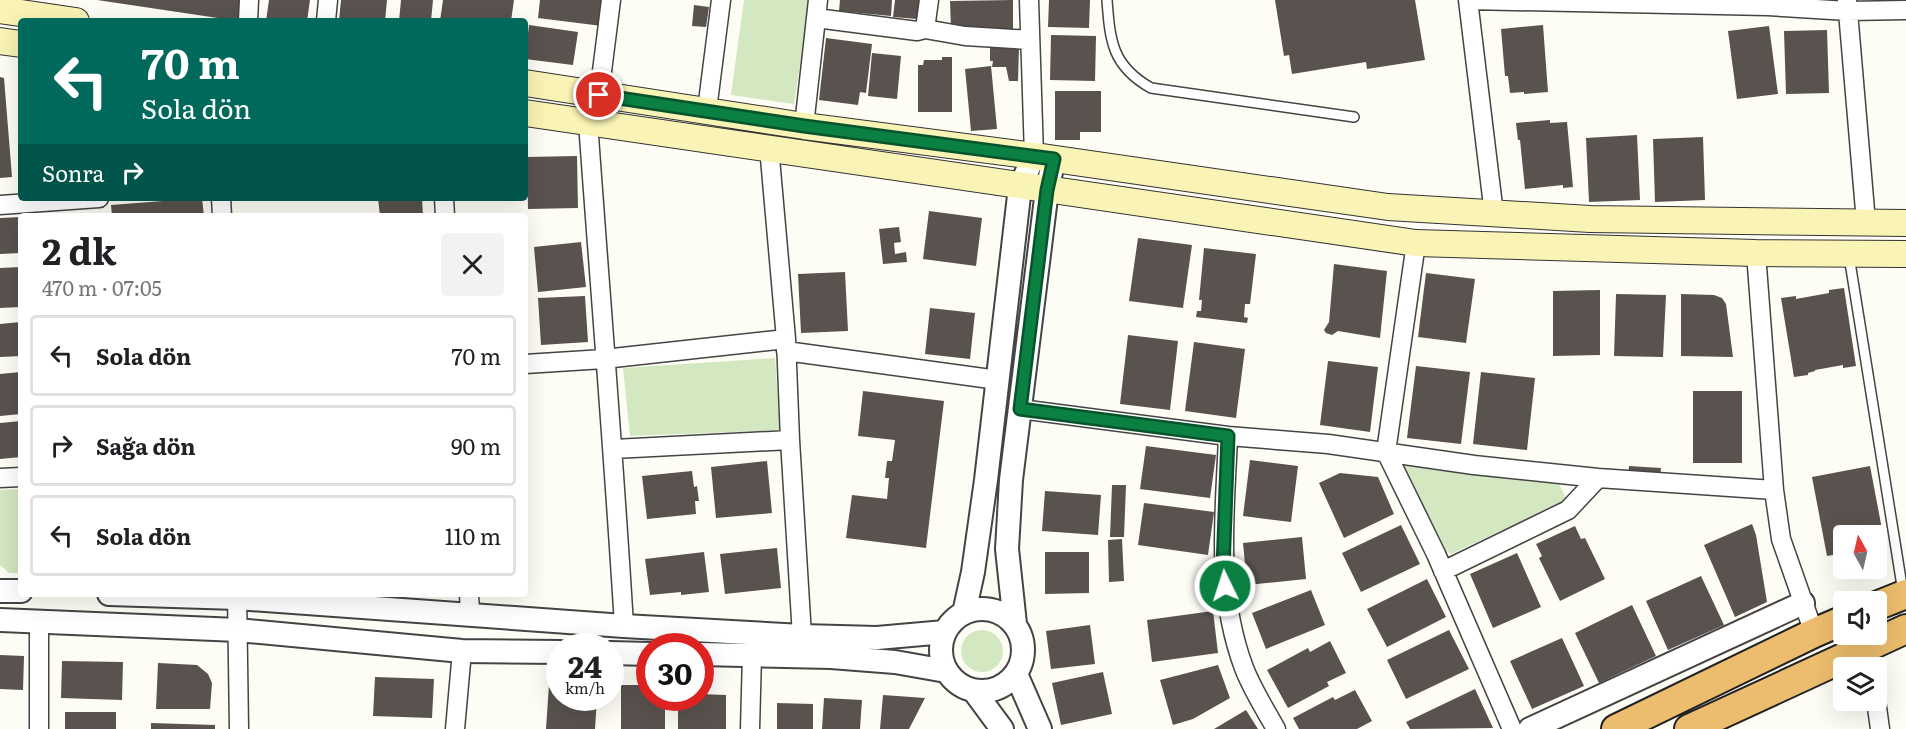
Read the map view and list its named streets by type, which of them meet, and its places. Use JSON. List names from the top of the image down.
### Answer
{
  "north": "top",
  "page": {
    "turn": ["70 m", "Sola dön"],
    "then": "Sonra",
    "heading": ["2 dk", "470 m · 07:05"],
    "list": [
      {
        "name": "Sola dön",
        "value": "70 m"
      },
      {
        "name": "Sağa dön",
        "value": "90 m"
      },
      {
        "name": "Sola dön",
        "value": "110 m"
      }
    ],
    "speed": "24 km/h",
    "limit": "30"
  }
}
